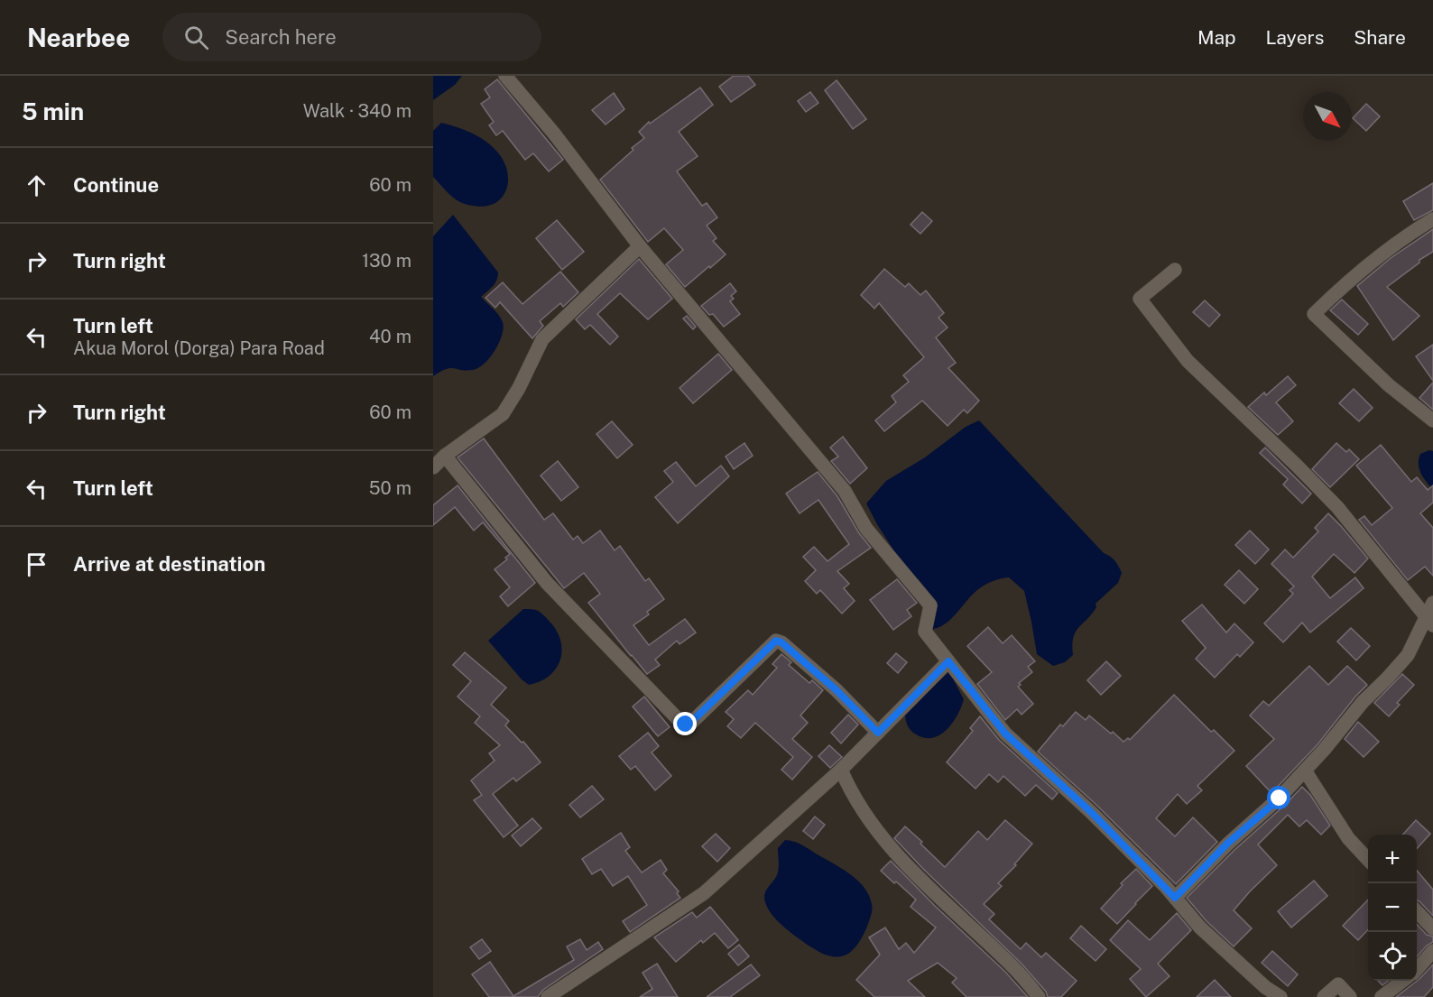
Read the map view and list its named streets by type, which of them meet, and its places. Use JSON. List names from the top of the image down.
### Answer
{
  "north": "bottom right",
  "page": {
    "header": "Nearbee",
    "search": "Search here",
    "nav": ["Map", "Layers", "Share"],
    "heading": ["5 min", "Walk · 340 m"],
    "list": [
      ["Continue", "60 m"],
      ["Turn right", "130 m"],
      ["Turn left", "Akua Morol (Dorga) Para Road", "40 m"],
      ["Turn right", "60 m"],
      ["Turn left", "50 m"],
      "Arrive at destination"
    ],
    "map_buttons": ["+", "−"]
  }
}
